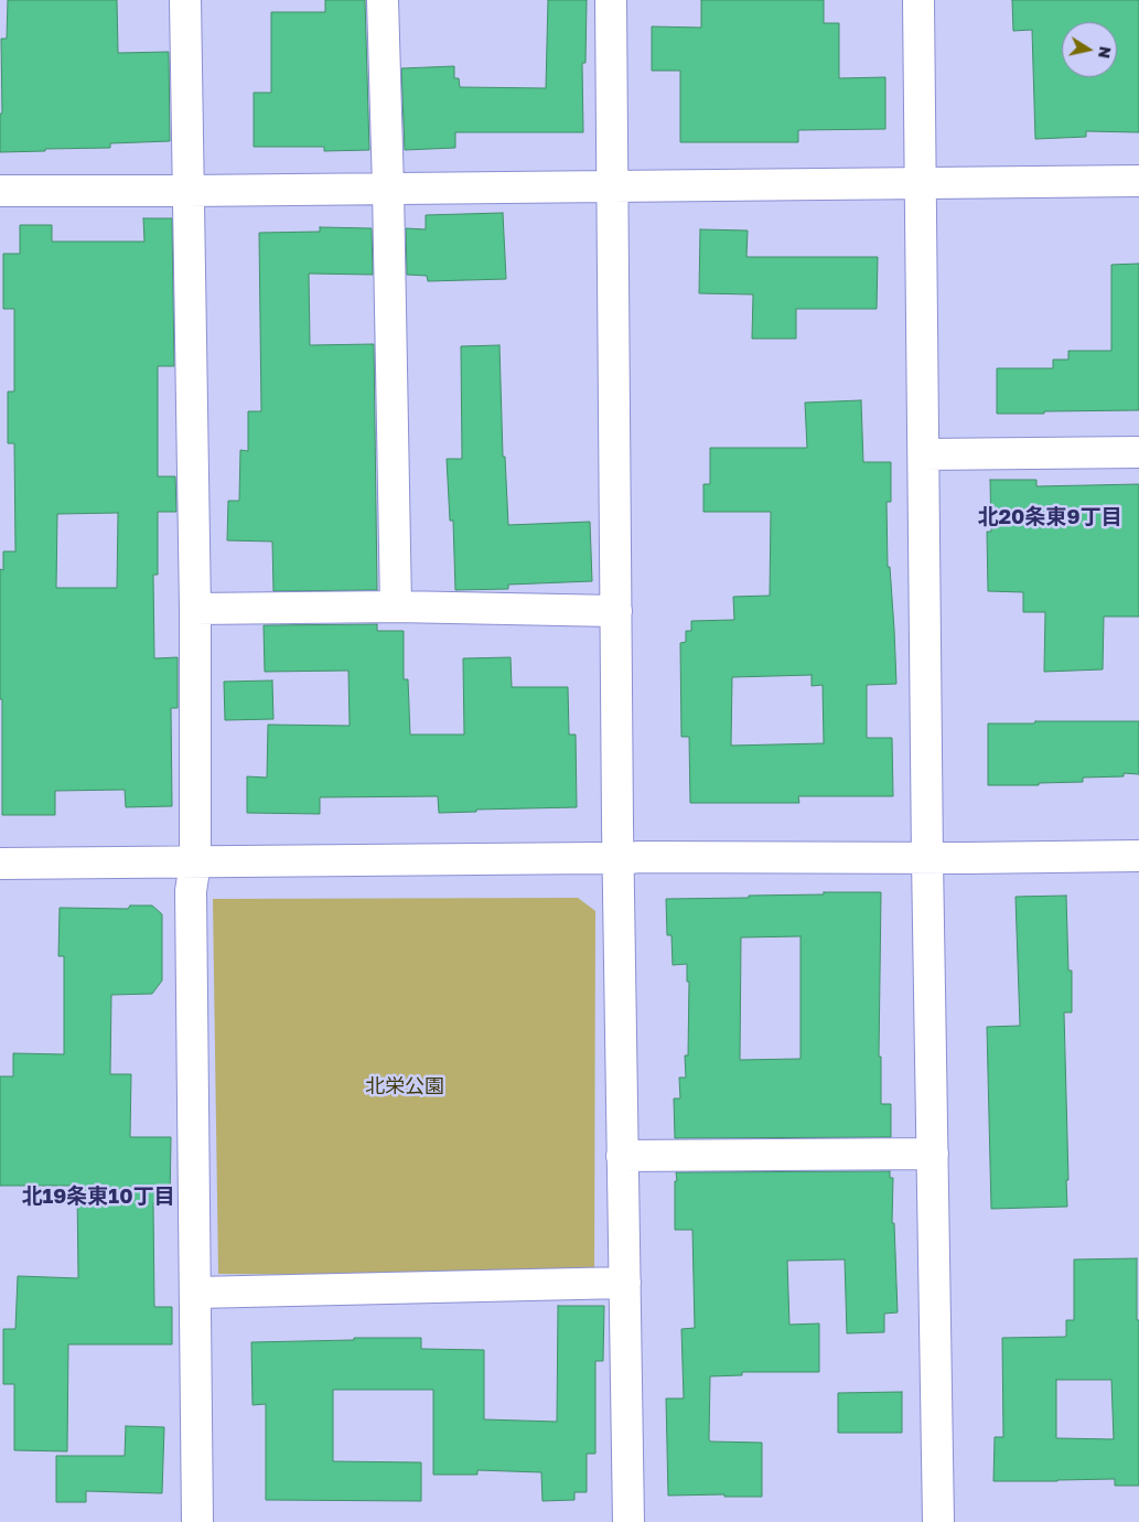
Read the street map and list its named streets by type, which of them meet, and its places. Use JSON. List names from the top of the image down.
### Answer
{
  "districts": ["北20条東9丁目", "北19条東10丁目"],
  "parks": ["北栄公園"],
  "north": "right"
}
